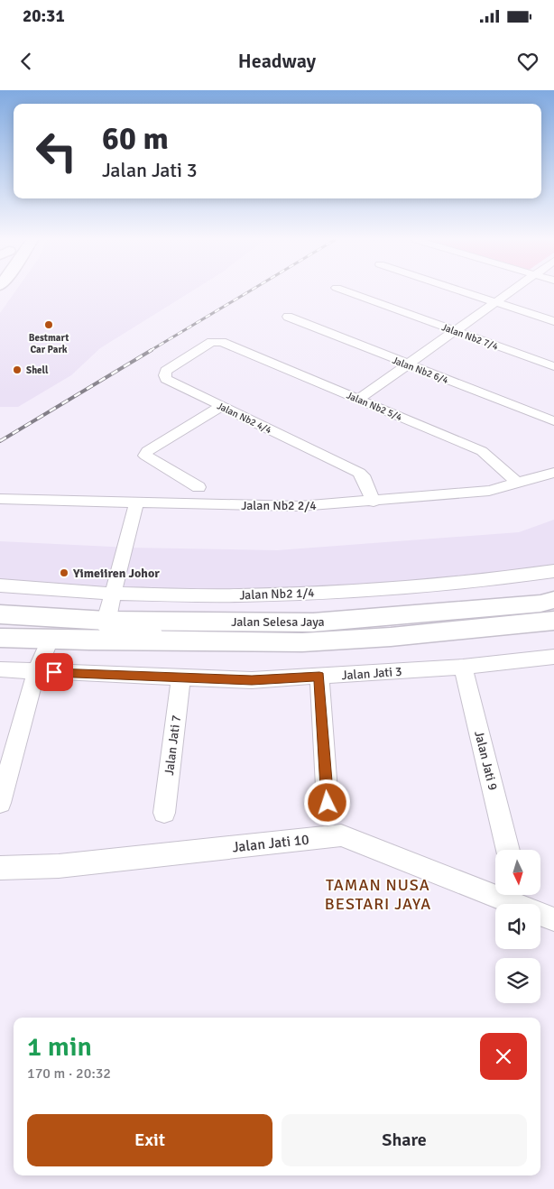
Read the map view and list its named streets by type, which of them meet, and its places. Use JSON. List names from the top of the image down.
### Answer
{
  "streets": {
    "main road": ["Jalan Selesa Jaya"],
    "street": [
      "Jalan Nb2 7/4",
      "Jalan Nb2 6/4",
      "Jalan Nb2 5/4",
      "Jalan Nb2 4/4",
      "Jalan Nb2 2/4",
      "Jalan Nb2 1/4",
      "Jalan Jati 3",
      "Jalan Jati 7",
      "Jalan Jati 9",
      "Jalan Jati 10"
    ]
  },
  "crossings": [
    ["Jalan Nb2 5/4", "Jalan Nb2 4/4"],
    ["Jalan Nb2 5/4", "Jalan Nb2 2/4"],
    ["Jalan Nb2 4/4", "Jalan Nb2 2/4"],
    ["Jalan Jati 3", "Jalan Jati 7"],
    ["Jalan Jati 3", "Jalan Jati 9"]
  ],
  "districts": ["TAMAN NUSA BESTARI JAYA"],
  "places": ["Bestmart Car Park", "Shell", "Yimeiiren Johor"],
  "north": "bottom",
  "page": {
    "status": "20:31",
    "header": "Headway",
    "turn": ["60 m", "Jalan Jati 3"],
    "heading": ["1 min", "170 m · 20:32"],
    "buttons": ["Exit", "Share"]
  }
}
